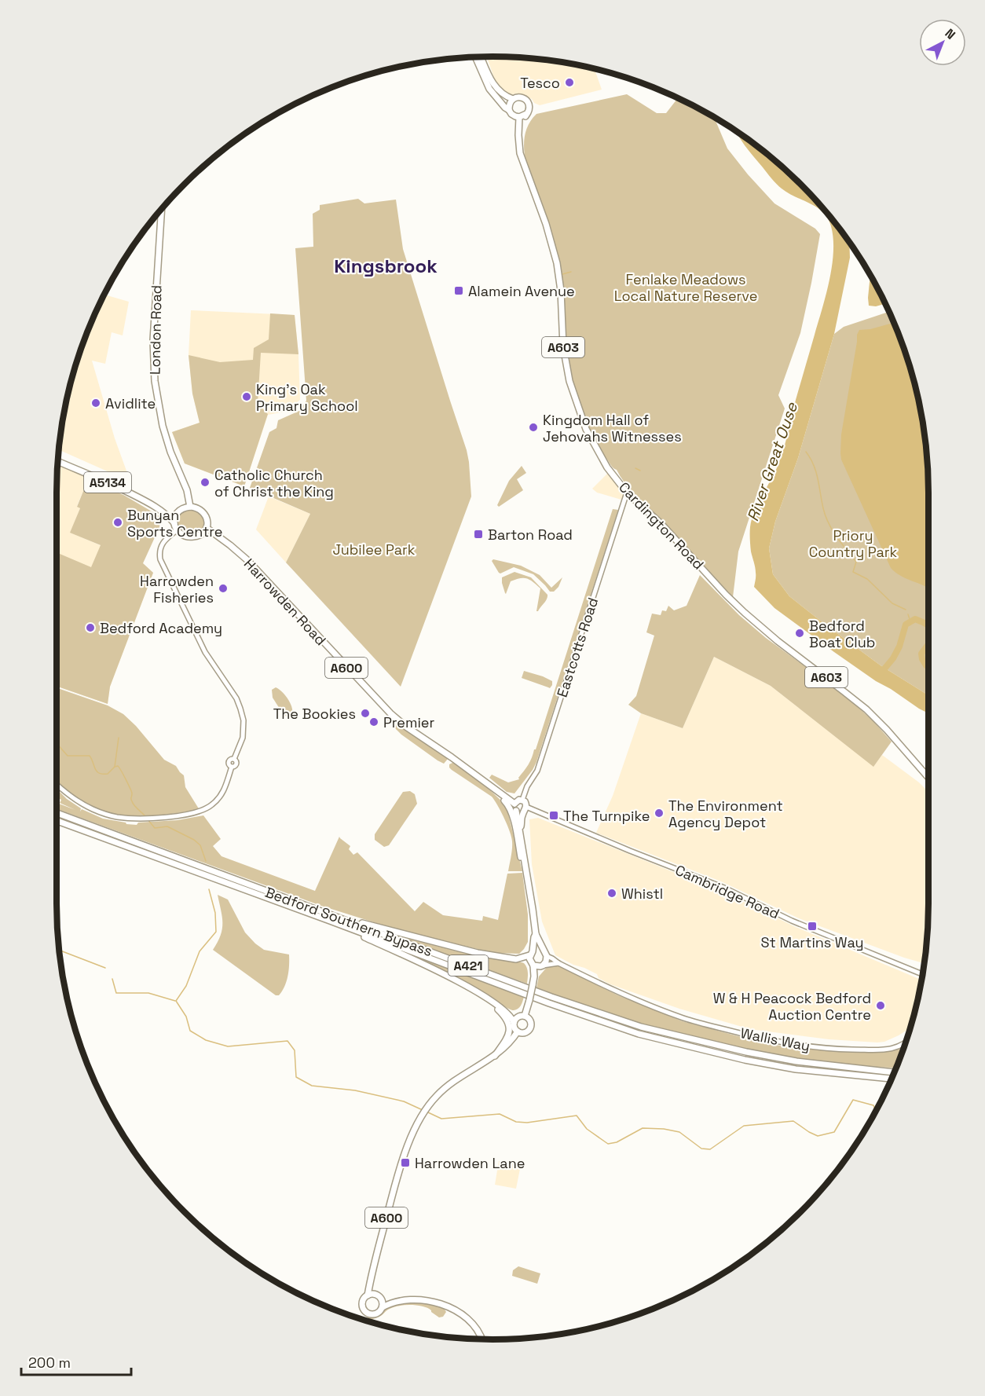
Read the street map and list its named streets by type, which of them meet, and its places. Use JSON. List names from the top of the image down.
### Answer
{
  "streets": {
    "main road": [
      "London Road",
      "A603",
      "A5134",
      "Cardington Road",
      "Harrowden Road",
      "A600",
      "Bedford Southern Bypass",
      "A421"
    ],
    "street": ["Eastcotts Road", "Cambridge Road", "Wallis Way"]
  },
  "crossings": [
    ["London Road", "A5134"],
    ["London Road", "Harrowden Road"],
    ["London Road", "A600"],
    ["A5134", "Harrowden Road"],
    ["A5134", "A600"],
    ["Cardington Road", "Eastcotts Road"],
    ["Harrowden Road", "Eastcotts Road"],
    ["Harrowden Road", "A600"],
    ["Harrowden Road", "Cambridge Road"],
    ["Eastcotts Road", "A600"],
    ["Eastcotts Road", "Cambridge Road"],
    ["A600", "Cambridge Road"],
    ["A600", "A421"],
    ["A600", "Wallis Way"],
    ["Bedford Southern Bypass", "A421"],
    ["A421", "Wallis Way"]
  ],
  "districts": ["Kingsbrook"],
  "water": ["River Great Ouse"],
  "parks": ["Fenlake Meadows Local Nature Reserve", "Priory Country Park", "Jubilee Park"],
  "places": {
    "other": [
      "Tesco",
      "King's Oak Primary School",
      "Avidlite",
      "Kingdom Hall of Jehovahs Witnesses",
      "Catholic Church of Christ the King",
      "Bunyan Sports Centre",
      "Harrowden Fisheries",
      "Bedford Academy",
      "Bedford Boat Club",
      "The Bookies",
      "Premier",
      "The Environment Agency Depot",
      "Whistl",
      "W & H Peacock Bedford Auction Centre"
    ],
    "transit": [
      "Alamein Avenue",
      "Barton Road",
      "The Turnpike",
      "St Martins Way",
      "Harrowden Lane"
    ]
  },
  "scale_bar": "200 m",
  "north": "top right"
}
